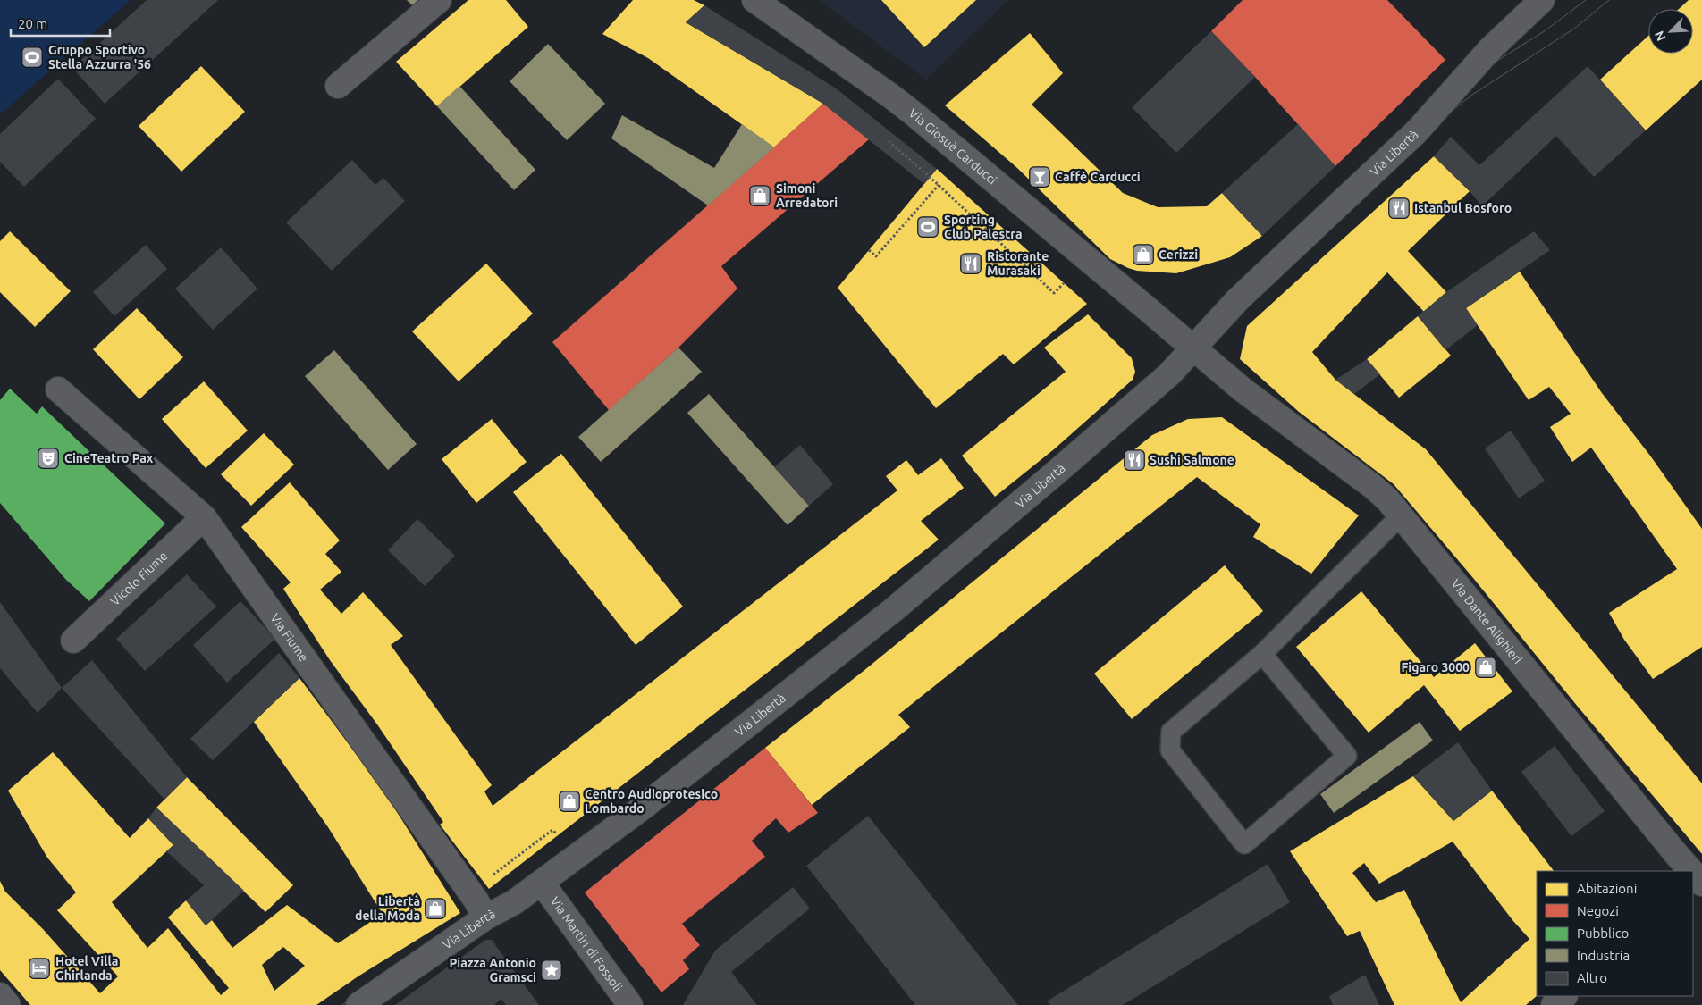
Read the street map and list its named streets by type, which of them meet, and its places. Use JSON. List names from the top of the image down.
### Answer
{
  "streets": {
    "street": [
      "Via Giosuè Carducci",
      "Via Libertà",
      "Vicolo Fiume",
      "Via Dante Alighieri",
      "Via Fiume",
      "Via Martiri di Fossoli"
    ]
  },
  "crossings": [
    ["Via Giosuè Carducci", "Via Libertà"],
    ["Via Giosuè Carducci", "Via Dante Alighieri"],
    ["Via Libertà", "Via Dante Alighieri"],
    ["Via Libertà", "Via Fiume"],
    ["Via Libertà", "Via Martiri di Fossoli"],
    ["Vicolo Fiume", "Via Fiume"]
  ],
  "places": {
    "sports": ["Gruppo Sportivo Stella Azzurra '56", "Sporting Club Palestra"],
    "bar": ["Caffè Carducci"],
    "shop": [
      "Simoni Arredatori",
      "Cerizzi",
      "Figaro 3000",
      "Centro Audioprotesico Lombardo",
      "Libertà della Moda"
    ],
    "restaurant": ["Istanbul Bosforo", "Ristorante Murasaki", "Sushi Salmone"],
    "theatre": ["CineTeatro Pax"],
    "hotel": ["Hotel Villa Ghirlanda"],
    "place": ["Piazza Antonio Gramsci"]
  },
  "legend": [
    "Abitazioni",
    "Negozi",
    "Pubblico",
    "Industria",
    "Altro"
  ],
  "scale_bar": "20 m",
  "north": "bottom left"
}
